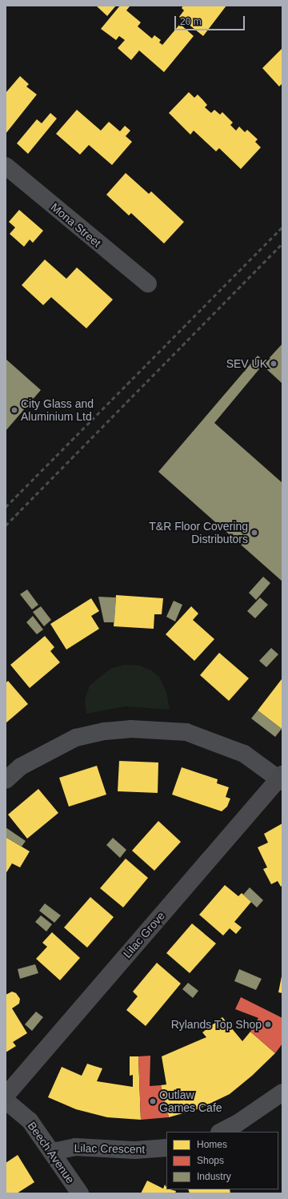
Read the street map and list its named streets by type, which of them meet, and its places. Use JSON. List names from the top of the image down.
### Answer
{
  "streets": {
    "street": [
      "Mona Street",
      "Lilac Grove",
      "Lilac Crescent",
      "Beech Avenue"
    ]
  },
  "crossings": [
    ["Lilac Crescent", "Beech Avenue"]
  ],
  "places": [
    "SEV UK",
    "City Glass and Aluminium Ltd",
    "T&R Floor Covering Distributors",
    "Rylands Top Shop",
    "Outlaw Games Cafe"
  ],
  "legend": ["Homes", "Shops", "Industry"],
  "scale_bar": "20 m"
}
